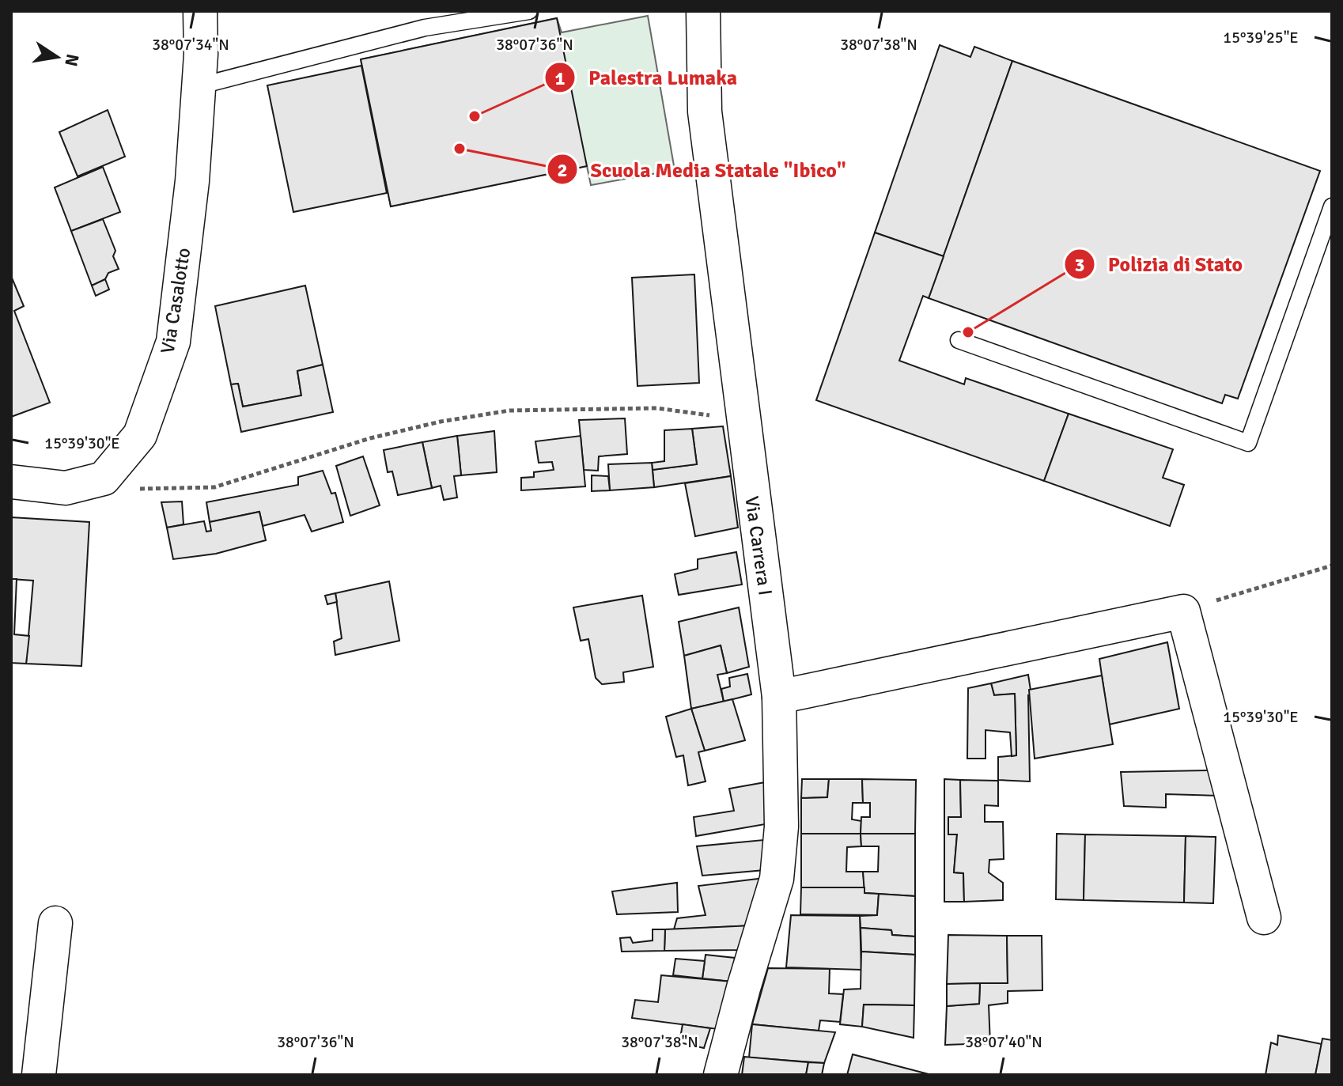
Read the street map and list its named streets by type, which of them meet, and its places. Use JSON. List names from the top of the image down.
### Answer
{
  "streets": {
    "street": ["Via Casalotto", "Via Carrera I"]
  },
  "places": ["Palestra Lumaka", "Scuola Media Statale \"Ibico\"", "Polizia di Stato"],
  "north": "right",
  "coordinates": [
    "15°39'25\"E",
    "38°07'34\"N",
    "38°07'36\"N",
    "38°07'38\"N",
    "15°39'30\"E",
    "38°07'40\"N"
  ]
}
